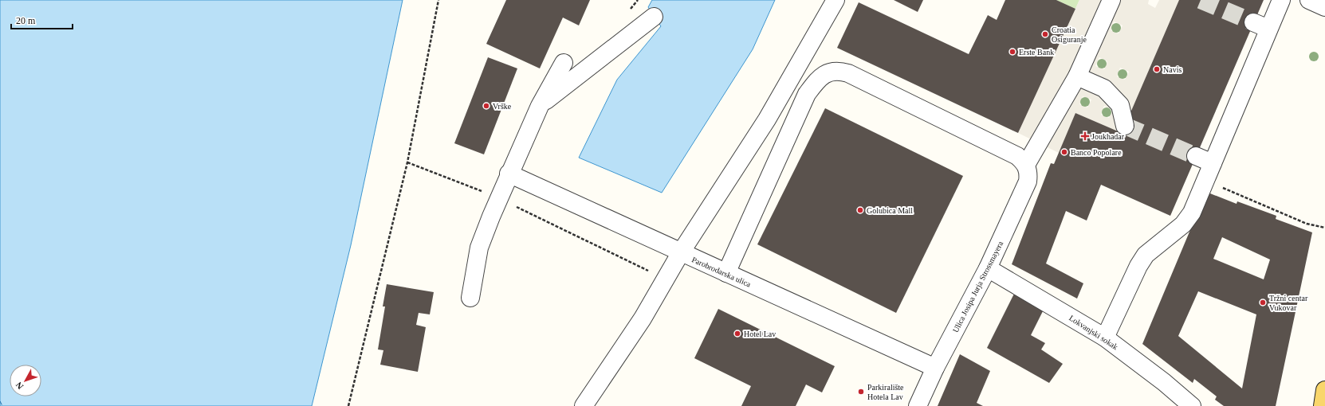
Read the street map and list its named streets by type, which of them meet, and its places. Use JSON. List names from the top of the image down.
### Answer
{
  "streets": {
    "street": ["Parobrodarska ulica", "Ulica Josipa Jurja Strossmayera", "Lokvanjski sokak"]
  },
  "crossings": [
    ["Parobrodarska ulica", "Ulica Josipa Jurja Strossmayera"],
    ["Ulica Josipa Jurja Strossmayera", "Lokvanjski sokak"]
  ],
  "places": {
    "other": [
      "Croatia Osiguranje",
      "Erste Bank",
      "Navis",
      "Vrške",
      "Banco Popolare",
      "Golubica Mall",
      "Tržni centar Vukovar",
      "Hotel Lav",
      "Parkiralište Hotela Lav"
    ],
    "health": ["Joukhadar"]
  },
  "scale_bar": "20 m",
  "north": "bottom left"
}
